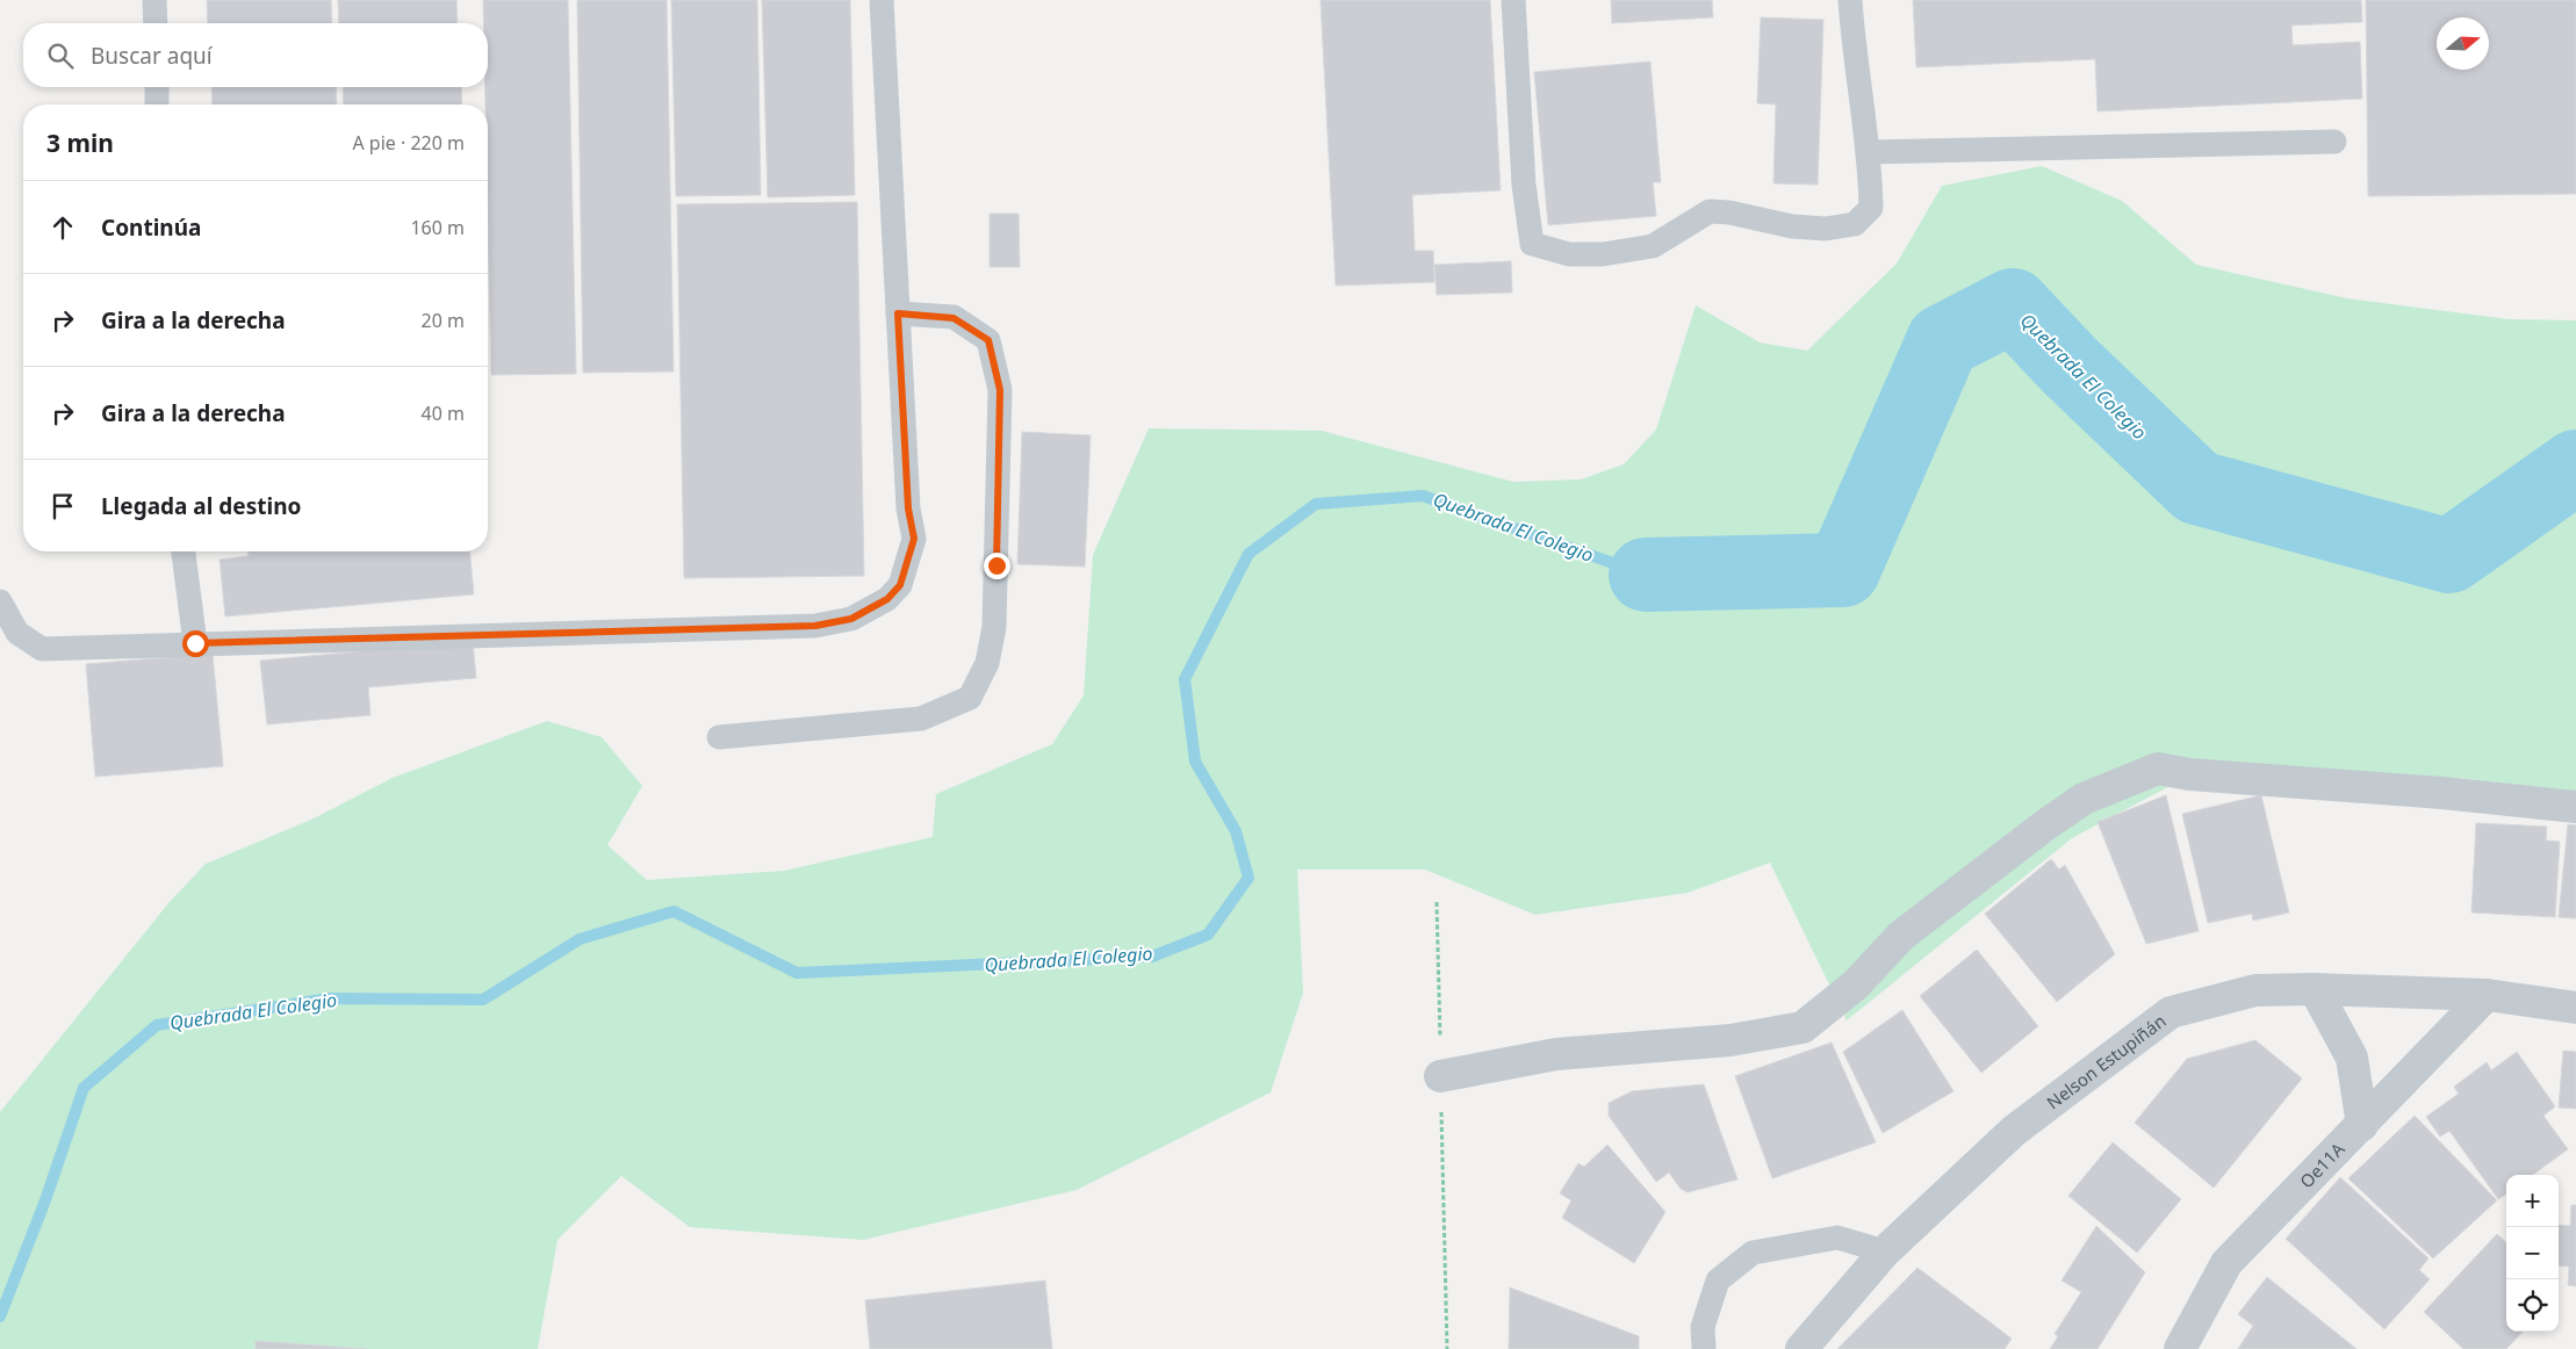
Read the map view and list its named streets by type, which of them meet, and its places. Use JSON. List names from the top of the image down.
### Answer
{
  "streets": {
    "street": ["Nelson Estupiñán", "Oe11A"]
  },
  "crossings": [
    ["Nelson Estupiñán", "Oe11A"]
  ],
  "water": ["Quebrada El Colegio"],
  "north": "right",
  "page": {
    "search": "Buscar aquí",
    "heading": ["3 min", "A pie · 220 m"],
    "list": [
      ["Continúa", "160 m"],
      ["Gira a la derecha", "20 m"],
      ["Gira a la derecha", "40 m"],
      "Llegada al destino"
    ],
    "map_buttons": ["+", "−"]
  }
}
